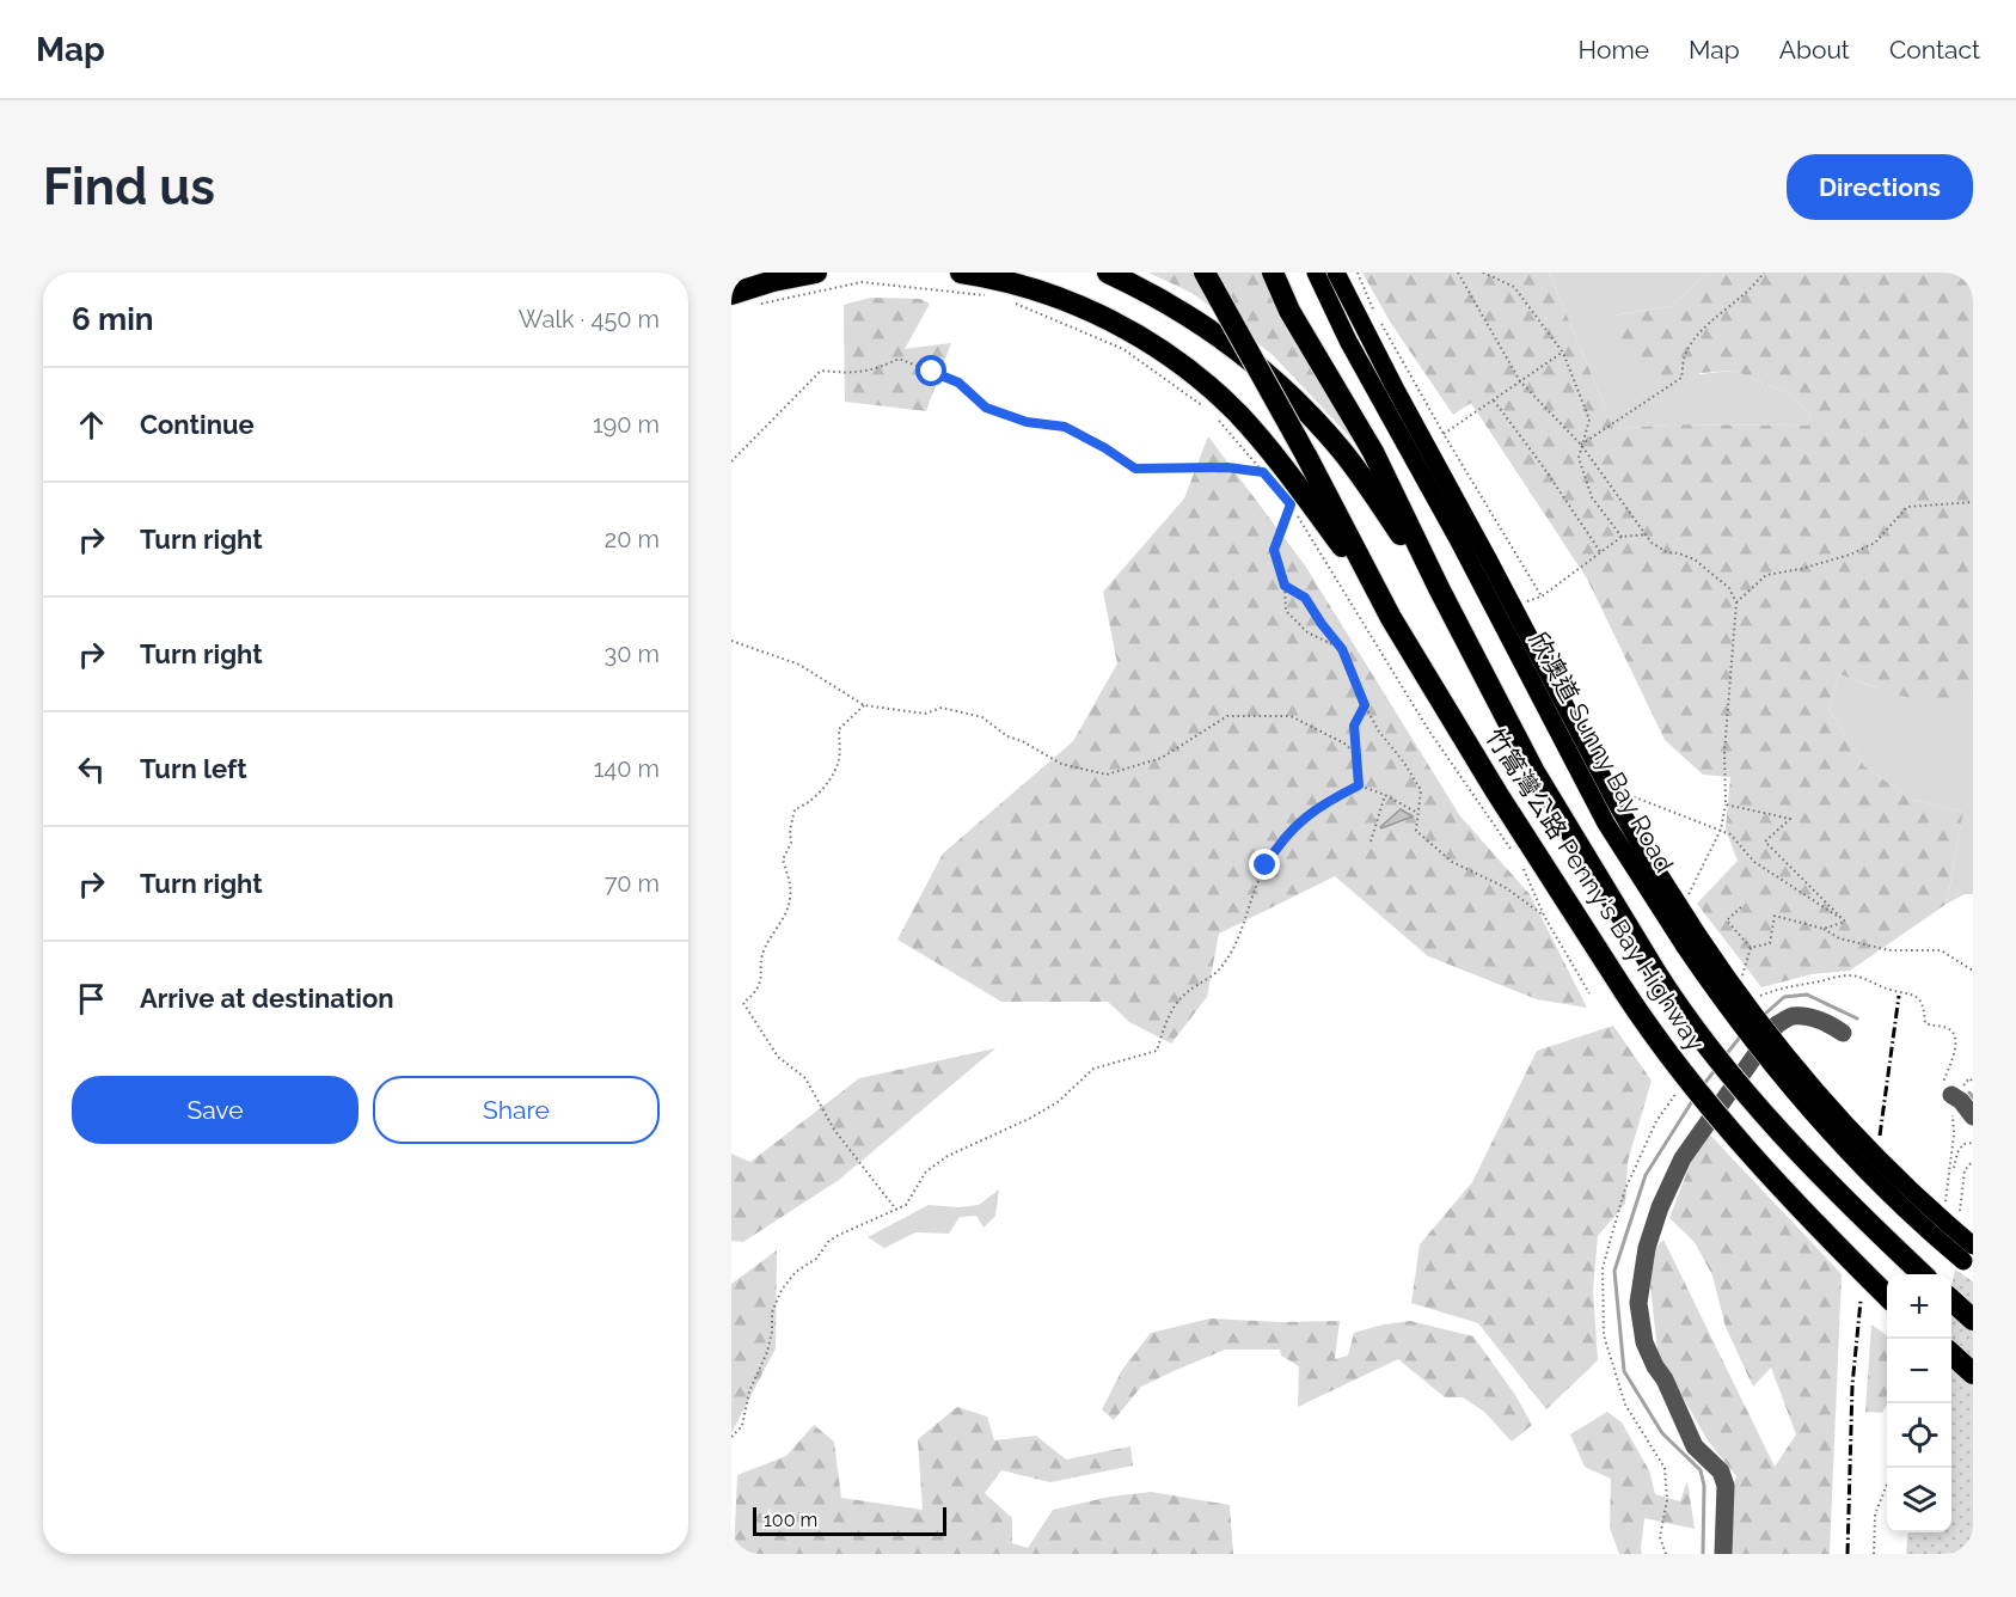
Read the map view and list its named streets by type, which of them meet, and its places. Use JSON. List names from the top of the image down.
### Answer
{
  "streets": {
    "highway": ["竹篙灣公路 Penny's Bay Highway"],
    "main road": ["欣澳道 Sunny Bay Road"]
  },
  "scale_bar": "100 m",
  "page": {
    "header": "Map",
    "nav": [
      "Home",
      "Map",
      "About",
      "Contact"
    ],
    "buttons": [
      "Directions",
      ["Save", "Share"]
    ],
    "title": "Find us",
    "heading": ["6 min", "Walk · 450 m"],
    "list": [
      ["Continue", "190 m"],
      ["Turn right", "20 m"],
      ["Turn right", "30 m"],
      ["Turn left", "140 m"],
      ["Turn right", "70 m"],
      "Arrive at destination"
    ],
    "map_buttons": ["+", "−"],
    "scale": "100 m"
  }
}
